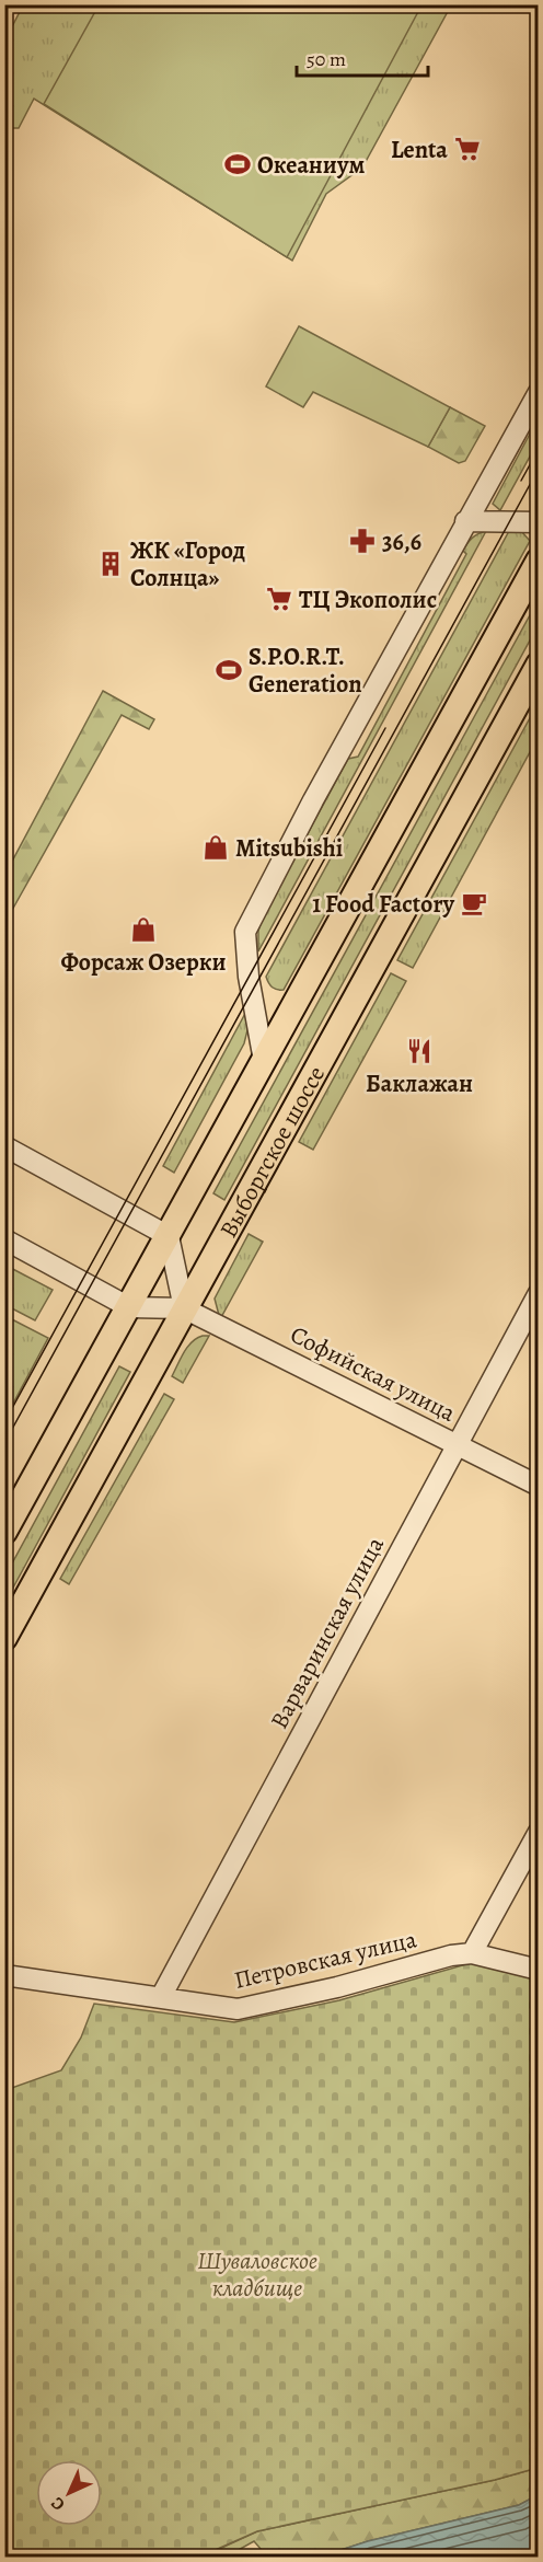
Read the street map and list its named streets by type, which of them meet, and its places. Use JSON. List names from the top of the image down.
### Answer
{
  "streets": {
    "main road": ["Выборгское шоссе"],
    "street": ["Софийская улица", "Варваринская улица", "Петровская улица"]
  },
  "crossings": [
    ["Выборгское шоссе", "Софийская улица"],
    ["Софийская улица", "Варваринская улица"],
    ["Варваринская улица", "Петровская улица"]
  ],
  "parks": ["Шуваловское кладбище"],
  "places": {
    "supermarket": ["Lenta", "ТЦ Экополис"],
    "sports": ["Океаниум", "S.P.O.R.T. Generation"],
    "pharmacy": ["36,6"],
    "building": ["ЖК «Город Солнца»"],
    "shop": ["Mitsubishi", "Форсаж Озерки"],
    "cafe": ["1 Food Factory"],
    "restaurant": ["Баклажан"]
  },
  "scale_bar": "50 m",
  "north": "bottom left"
}
